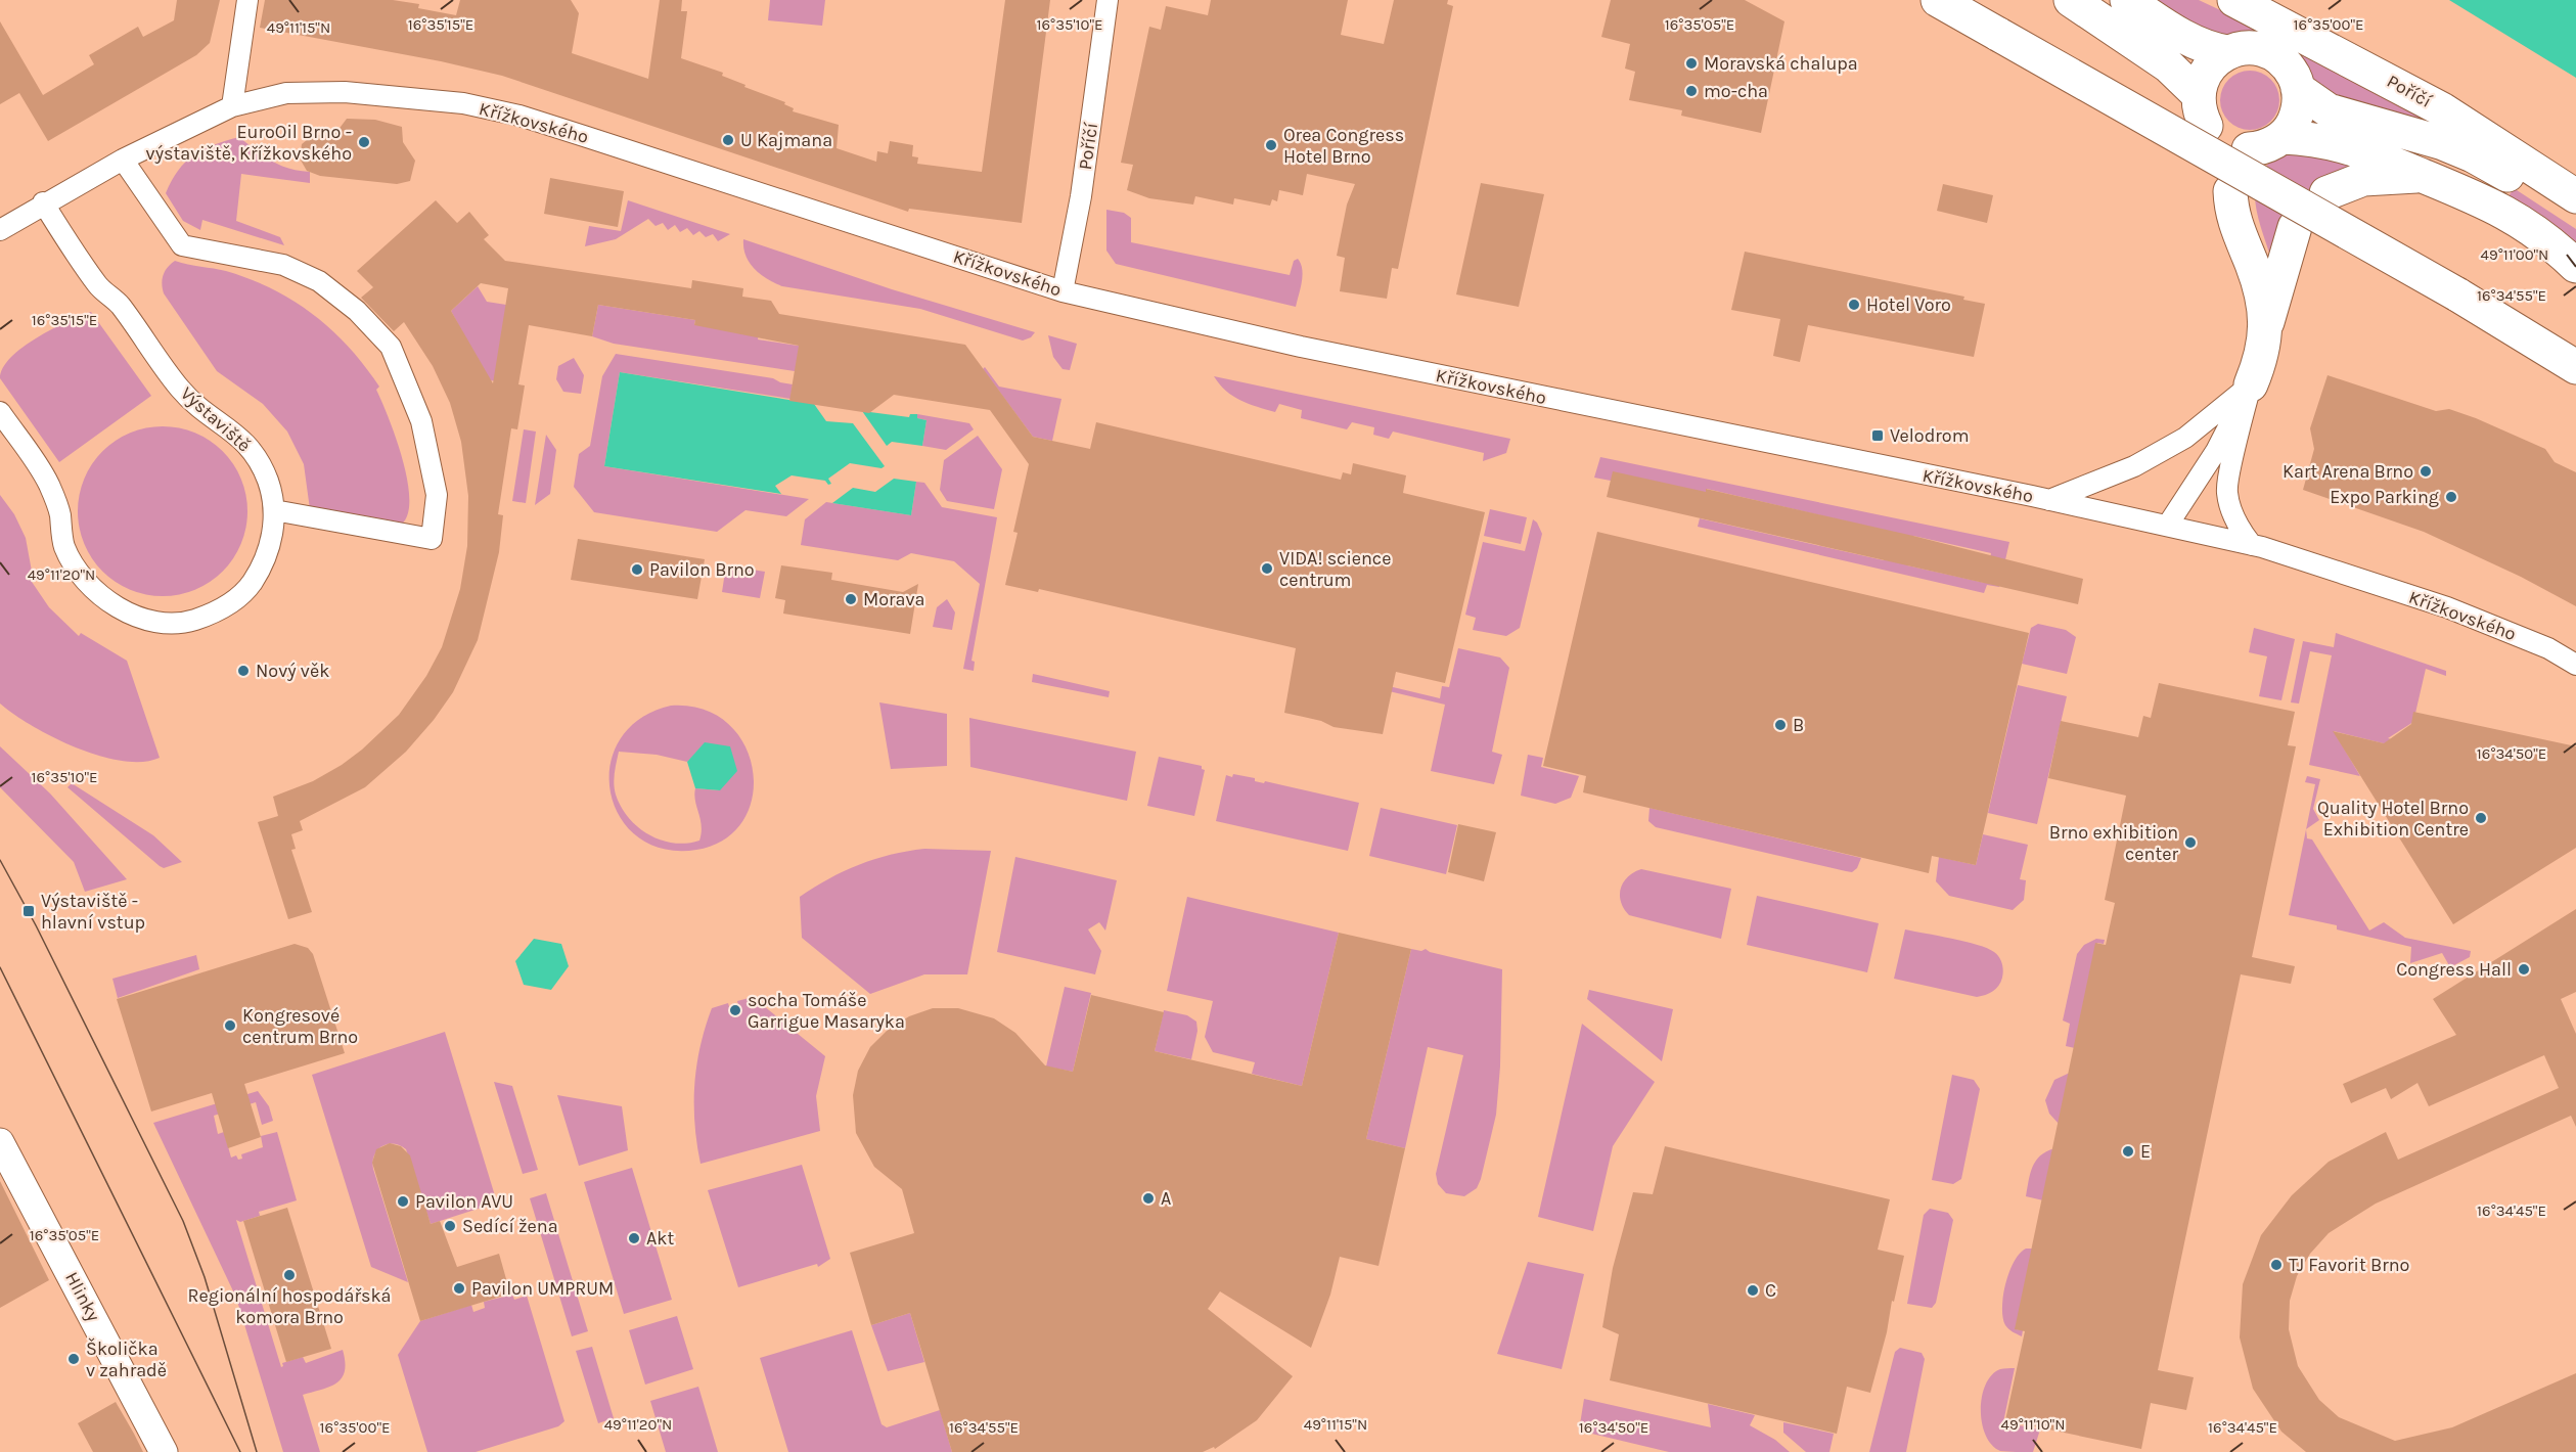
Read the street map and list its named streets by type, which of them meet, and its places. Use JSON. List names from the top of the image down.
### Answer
{
  "streets": {
    "highway": ["Poříčí"],
    "street": ["Křížkovského", "Výstaviště", "Hlinky"]
  },
  "crossings": [
    ["Poříčí", "Křížkovského"],
    ["Křížkovského", "Výstaviště"]
  ],
  "places": {
    "other": [
      "Moravská chalupa",
      "mo-cha",
      "U Kajmana",
      "EuroOil Brno - výstaviště, Křížkovského",
      "Orea Congress Hotel Brno",
      "Hotel Voro",
      "Kart Arena Brno",
      "Expo Parking",
      "VIDA! science centrum",
      "Pavilon Brno",
      "Morava",
      "Nový věk",
      "B",
      "Quality Hotel Brno Exhibition Centre",
      "Brno exhibition center",
      "Congress Hall",
      "socha Tomáše Garrigue Masaryka",
      "Kongresové centrum Brno",
      "E",
      "A",
      "Pavilon AVU",
      "Sedící žena",
      "Akt",
      "TJ Favorit Brno",
      "Regionální hospodářská komora Brno",
      "Pavilon UMPRUM",
      "C",
      "Školička v zahradě"
    ],
    "transit": ["Velodrom", "Výstaviště - hlavní vstup"]
  },
  "coordinates": [
    "16°35'05\"E",
    "16°35'15\"E",
    "16°35'10\"E",
    "16°35'00\"E",
    "49°11'15\"N",
    "49°11'00\"N",
    "16°34'55\"E",
    "49°11'20\"N",
    "16°34'50\"E",
    "16°34'45\"E",
    "49°11'10\"N"
  ]
}
